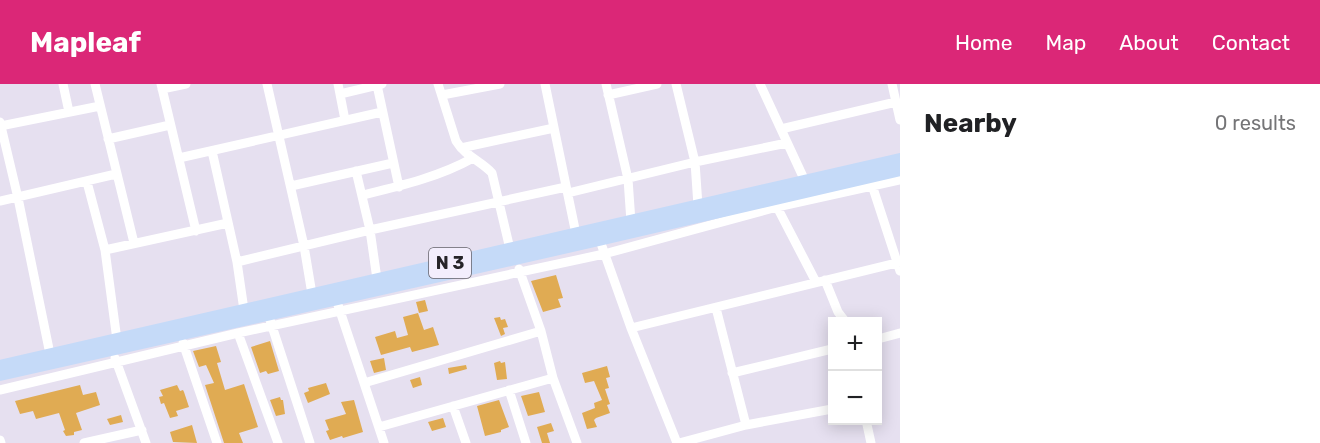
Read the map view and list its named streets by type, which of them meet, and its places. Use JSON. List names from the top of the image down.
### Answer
{
  "streets": {
    "main road": ["N 3"]
  },
  "page": {
    "header": "Mapleaf",
    "nav": [
      "Home",
      "Map",
      "About",
      "Contact"
    ],
    "heading": ["Nearby", "0 results"],
    "map_buttons": ["+", "−"]
  }
}
